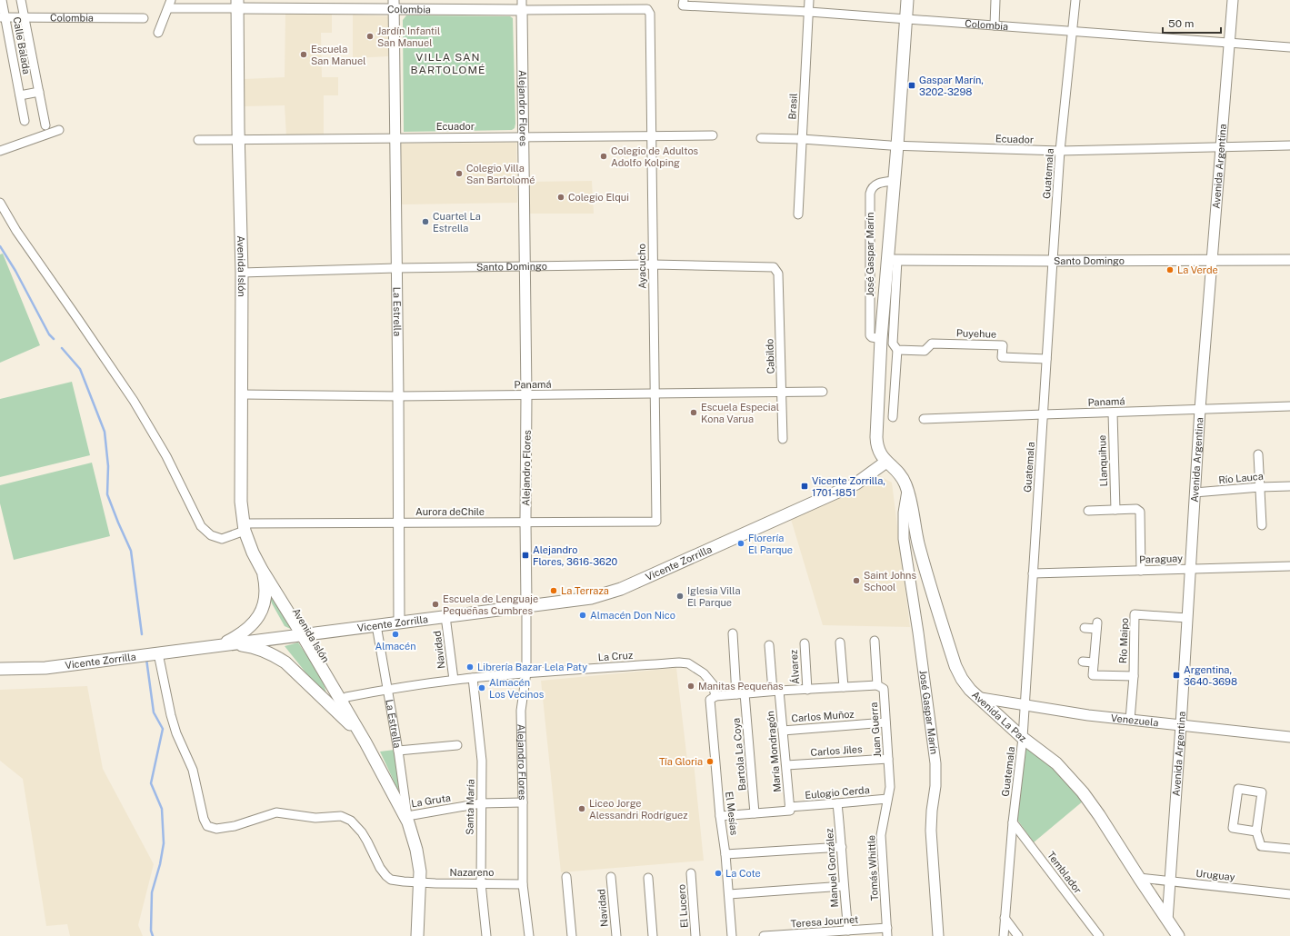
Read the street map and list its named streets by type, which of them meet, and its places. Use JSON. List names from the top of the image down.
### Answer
{
  "streets": {
    "main road": [
      "José Gaspar Marín",
      "Avenida Islón",
      "Vicente Zorrilla",
      "Avenida La Paz"
    ],
    "street": [
      "Colombia",
      "Calle Balada",
      "Brasil",
      "Alejandro Flores",
      "Ecuador",
      "Avenida Argentina",
      "Guatemala",
      "Santo Domingo",
      "Ayacucho",
      "La Estrella",
      "Puyehue",
      "Cabildo",
      "Panamá",
      "Llanquihue",
      "Río Lauca",
      "Aurora deChile",
      "Paraguay",
      "Río Maipo",
      "Navidad",
      "La Cruz",
      "Álvarez",
      "Carlos Muñoz",
      "Venezuela",
      "Juan Guerra",
      "Carlos Jiles",
      "María Mondragón",
      "Bartola La Coya",
      "Eulogio Cerda",
      "La Gruta",
      "Santa María",
      "El Mesías",
      "Manuel González",
      "Tomás Whittle",
      "Nazareno",
      "Temblador",
      "Uruguay",
      "El Lucero",
      "Teresa Journet"
    ]
  },
  "crossings": [
    ["Colombia", "Calle Balada"],
    ["Colombia", "Brasil"],
    ["Colombia", "Alejandro Flores"],
    ["Colombia", "Avenida Argentina"],
    ["Colombia", "Guatemala"],
    ["Colombia", "José Gaspar Marín"],
    ["Colombia", "Avenida Islón"],
    ["Colombia", "Ayacucho"],
    ["Colombia", "La Estrella"],
    ["Brasil", "Ecuador"],
    ["Alejandro Flores", "Ecuador"],
    ["Alejandro Flores", "Santo Domingo"],
    ["Alejandro Flores", "Panamá"],
    ["Alejandro Flores", "Aurora deChile"],
    ["Alejandro Flores", "Vicente Zorrilla"],
    ["Alejandro Flores", "La Cruz"],
    ["Alejandro Flores", "La Gruta"],
    ["Alejandro Flores", "Nazareno"],
    ["Ecuador", "Avenida Argentina"],
    ["Ecuador", "Guatemala"],
    ["Ecuador", "José Gaspar Marín"],
    ["Ecuador", "Avenida Islón"],
    ["Ecuador", "Ayacucho"],
    ["Ecuador", "La Estrella"],
    ["Avenida Argentina", "Santo Domingo"],
    ["Avenida Argentina", "Panamá"],
    ["Avenida Argentina", "Río Lauca"],
    ["Avenida Argentina", "Paraguay"],
    ["Avenida Argentina", "Río Maipo"],
    ["Avenida Argentina", "Avenida La Paz"],
    ["Avenida Argentina", "Venezuela"],
    ["Avenida Argentina", "Uruguay"],
    ["Guatemala", "Santo Domingo"],
    ["Guatemala", "Puyehue"],
    ["Guatemala", "Panamá"],
    ["Guatemala", "Paraguay"],
    ["Guatemala", "Avenida La Paz"],
    ["Guatemala", "Venezuela"],
    ["Guatemala", "Temblador"],
    ["José Gaspar Marín", "Santo Domingo"],
    ["José Gaspar Marín", "Vicente Zorrilla"],
    ["José Gaspar Marín", "Avenida La Paz"],
    ["Santo Domingo", "Avenida Islón"],
    ["Santo Domingo", "Ayacucho"],
    ["Santo Domingo", "La Estrella"],
    ["Santo Domingo", "Cabildo"],
    ["Avenida Islón", "La Estrella"],
    ["Avenida Islón", "Panamá"],
    ["Avenida Islón", "Aurora deChile"],
    ["Avenida Islón", "Vicente Zorrilla"],
    ["Avenida Islón", "La Cruz"],
    ["Avenida Islón", "La Gruta"],
    ["Avenida Islón", "Nazareno"],
    ["Ayacucho", "Panamá"],
    ["Ayacucho", "Aurora deChile"],
    ["La Estrella", "Panamá"],
    ["La Estrella", "Aurora deChile"],
    ["La Estrella", "Vicente Zorrilla"],
    ["La Estrella", "La Cruz"],
    ["La Estrella", "La Gruta"],
    ["Cabildo", "Panamá"],
    ["Panamá", "Llanquihue"],
    ["Vicente Zorrilla", "Navidad"],
    ["Vicente Zorrilla", "Avenida La Paz"],
    ["Vicente Zorrilla", "Nazareno"],
    ["Río Maipo", "Venezuela"],
    ["Navidad", "La Cruz"],
    ["La Cruz", "Santa María"],
    ["La Cruz", "El Mesías"],
    ["Carlos Muñoz", "Juan Guerra"],
    ["Carlos Muñoz", "María Mondragón"],
    ["Avenida La Paz", "Venezuela"],
    ["Avenida La Paz", "Uruguay"],
    ["Juan Guerra", "Carlos Jiles"],
    ["Juan Guerra", "Eulogio Cerda"],
    ["Juan Guerra", "Tomás Whittle"],
    ["Carlos Jiles", "María Mondragón"],
    ["María Mondragón", "Eulogio Cerda"],
    ["Bartola La Coya", "Eulogio Cerda"],
    ["Eulogio Cerda", "El Mesías"],
    ["Eulogio Cerda", "Manuel González"],
    ["Eulogio Cerda", "Tomás Whittle"],
    ["La Gruta", "Santa María"],
    ["Santa María", "Nazareno"],
    ["Manuel González", "Teresa Journet"],
    ["Tomás Whittle", "Teresa Journet"]
  ],
  "districts": ["VILLA SAN BARTOLOMÉ"],
  "places": {
    "other": [
      "Jardín Infantil San Manuel",
      "Escuela San Manuel",
      "Colegio de Adultos Adolfo Kolping",
      "Colegio Villa San Bartolomé",
      "Colegio Elqui",
      "Cuartel La Estrella",
      "La Verde",
      "Escuela Especial Kona Varua",
      "Florería El Parque",
      "Saint Johns School",
      "La Terraza",
      "Iglesia Villa El Parque",
      "Escuela de Lenguaje Pequeñas Cumbres",
      "Almacén Don Nico",
      "Almacén",
      "Librería Bazar Lela Paty",
      "Manitas Pequeñas",
      "Almacén Los Vecinos",
      "Tía Gloria",
      "Liceo Jorge Alessandri Rodríguez",
      "La Cote"
    ],
    "transit": [
      "Gaspar Marín, 3202-3298",
      "Vicente Zorrilla, 1701-1851",
      "Alejandro Flores, 3616-3620",
      "Argentina, 3640-3698"
    ]
  },
  "scale_bar": "50 m"
}
